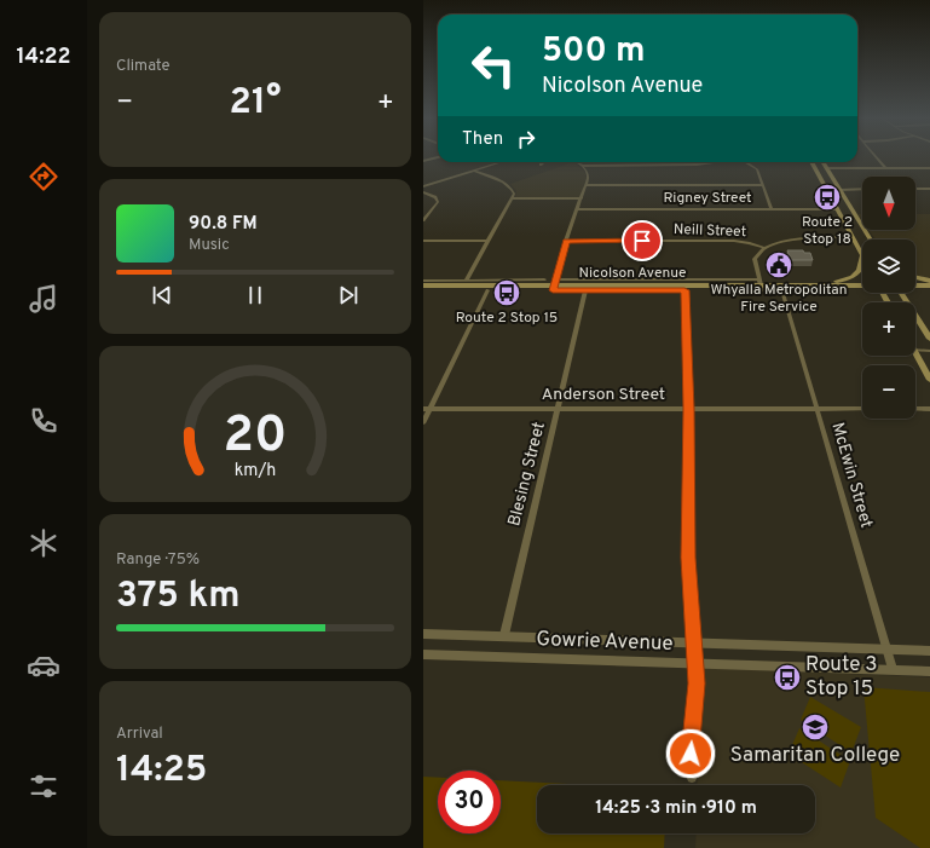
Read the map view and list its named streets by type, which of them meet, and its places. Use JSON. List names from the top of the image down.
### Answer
{
  "streets": {
    "main road": ["Nicolson Avenue"],
    "street": [
      "Rigney Street",
      "Neill Street",
      "Anderson Street",
      "Blesing Street",
      "McEwin Street",
      "Gowrie Avenue"
    ]
  },
  "crossings": [
    ["Nicolson Avenue", "Blesing Street"],
    ["Nicolson Avenue", "McEwin Street"],
    ["Anderson Street", "Blesing Street"],
    ["Anderson Street", "McEwin Street"],
    ["Blesing Street", "Gowrie Avenue"],
    ["McEwin Street", "Gowrie Avenue"]
  ],
  "places": {
    "bus stop": ["Route 2 Stop 18", "Route 2 Stop 15", "Route 3 Stop 15"],
    "public building": ["Whyalla Metropolitan Fire Service"],
    "school or university": ["Samaritan College"]
  },
  "north": "bottom",
  "page": {
    "tabs": "14:22",
    "tile": [
      "Climate",
      ["Range · 75%", "375 km"],
      ["Arrival", "14:25"]
    ],
    "turn": ["500 m", "Nicolson Avenue"],
    "heat": ["−", "21°", "+"],
    "then": "Then",
    "map_buttons": ["+", "−"],
    "song": ["90.8 FM", "Music"],
    "limit": "30",
    "trip": "14:25 · 3 min · 910 m",
    "gauge": ["20", "km/h"]
  }
}
